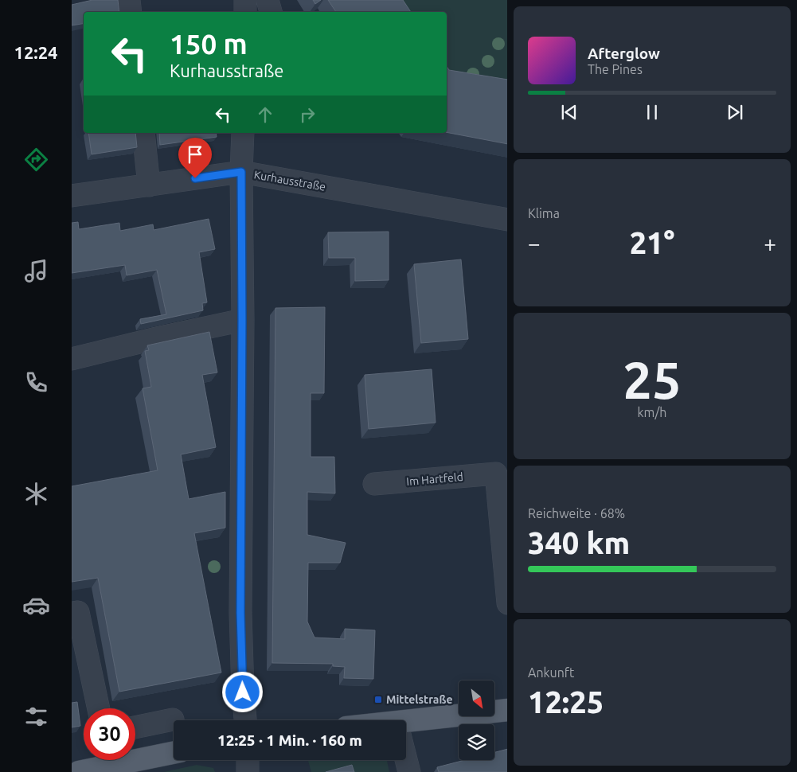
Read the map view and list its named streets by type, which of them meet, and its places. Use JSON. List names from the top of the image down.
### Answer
{
  "streets": {
    "street": ["Kurhausstraße", "Im Hartfeld"]
  },
  "places": {
    "transit": ["Mittelstraße"]
  },
  "north": "bottom right",
  "page": {
    "tabs": "12:24",
    "turn": ["150 m", "Kurhausstraße"],
    "song": ["Afterglow", "The Pines"],
    "tile": [
      "Klima",
      ["25", "km/h"],
      ["Reichweite · 68%", "340 km"],
      ["Ankunft", "12:25"]
    ],
    "heat": ["−", "21°", "+"],
    "limit": "30",
    "trip": "12:25 · 1 Min. · 160 m"
  }
}
